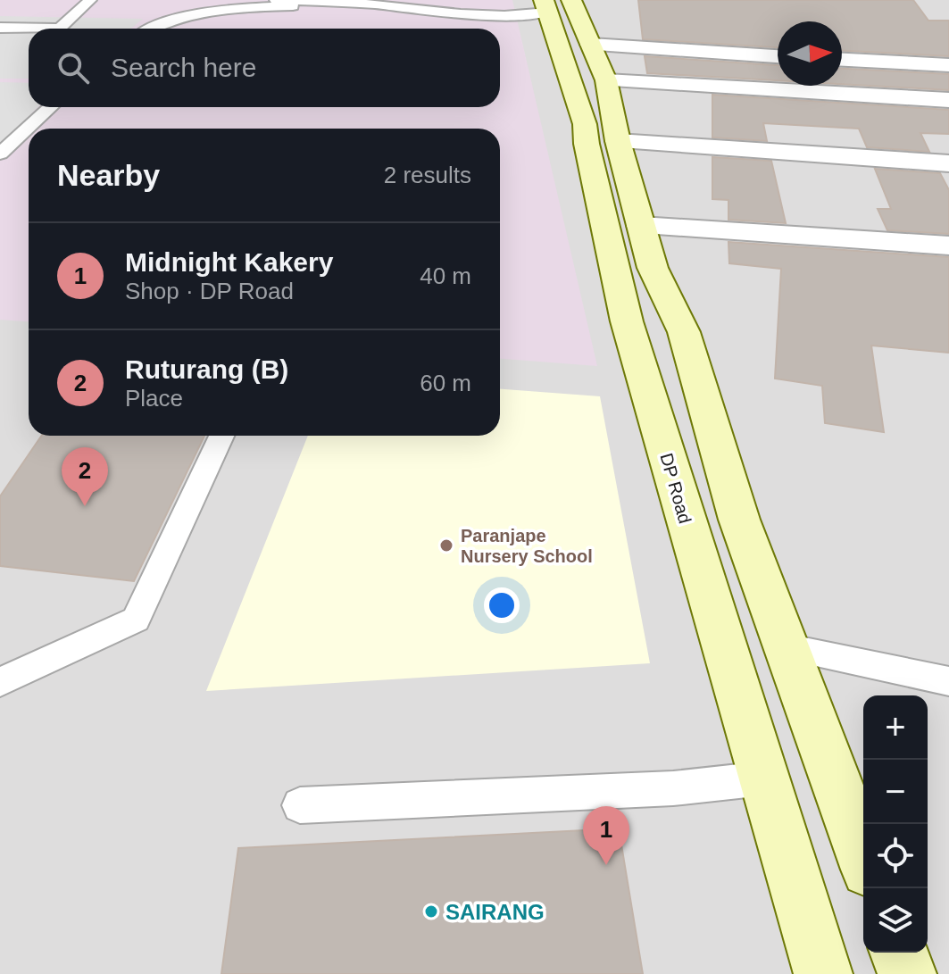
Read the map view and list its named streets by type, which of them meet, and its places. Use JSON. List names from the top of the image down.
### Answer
{
  "streets": {
    "main road": ["DP Road"]
  },
  "places": ["Paranjape Nursery School", "SAIRANG"],
  "north": "right",
  "page": {
    "search": "Search here",
    "heading": ["Nearby", "2 results"],
    "list": [
      {
        "mark": "1",
        "name": "Midnight Kakery",
        "note": "Shop · DP Road",
        "value": "40 m"
      },
      {
        "mark": "2",
        "name": "Ruturang (B)",
        "note": "Place",
        "value": "60 m"
      }
    ],
    "pins": ["2", "1"],
    "map_buttons": ["+", "−"]
  }
}
